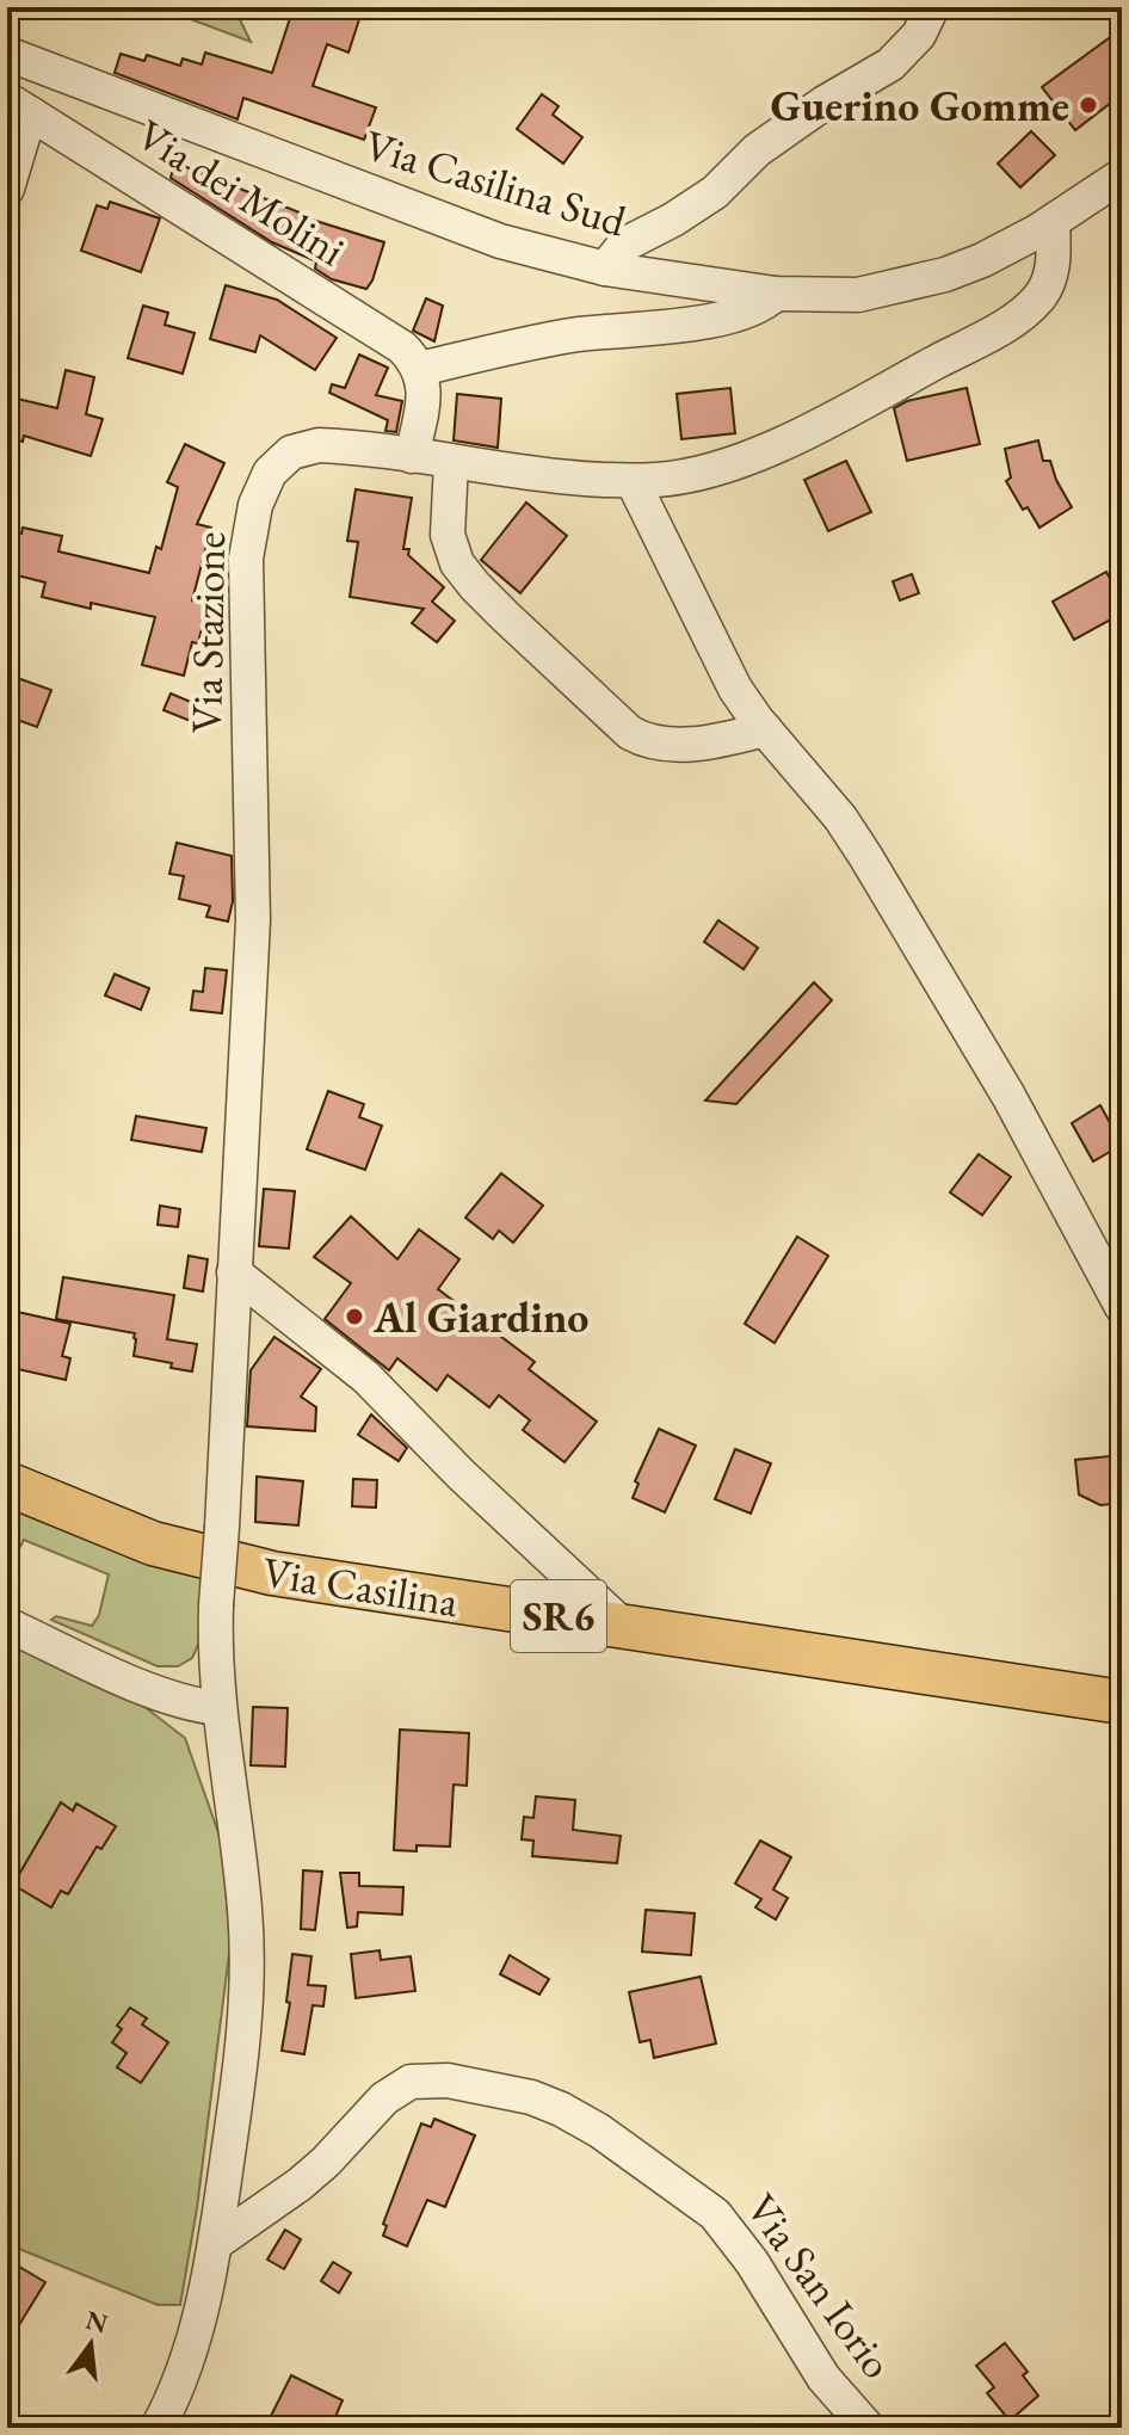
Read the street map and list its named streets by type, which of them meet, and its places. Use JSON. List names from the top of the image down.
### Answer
{
  "streets": {
    "main road": ["Via Casilina", "SR6"],
    "street": [
      "Via Casilina Sud",
      "Via dei Molini",
      "Via Stazione",
      "Via San Iorio"
    ]
  },
  "crossings": [
    ["Via Casilina Sud", "Via Stazione"],
    ["Via Stazione", "Via San Iorio"]
  ],
  "places": ["Guerino Gomme", "Al Giardino"],
  "north": "top"
}
